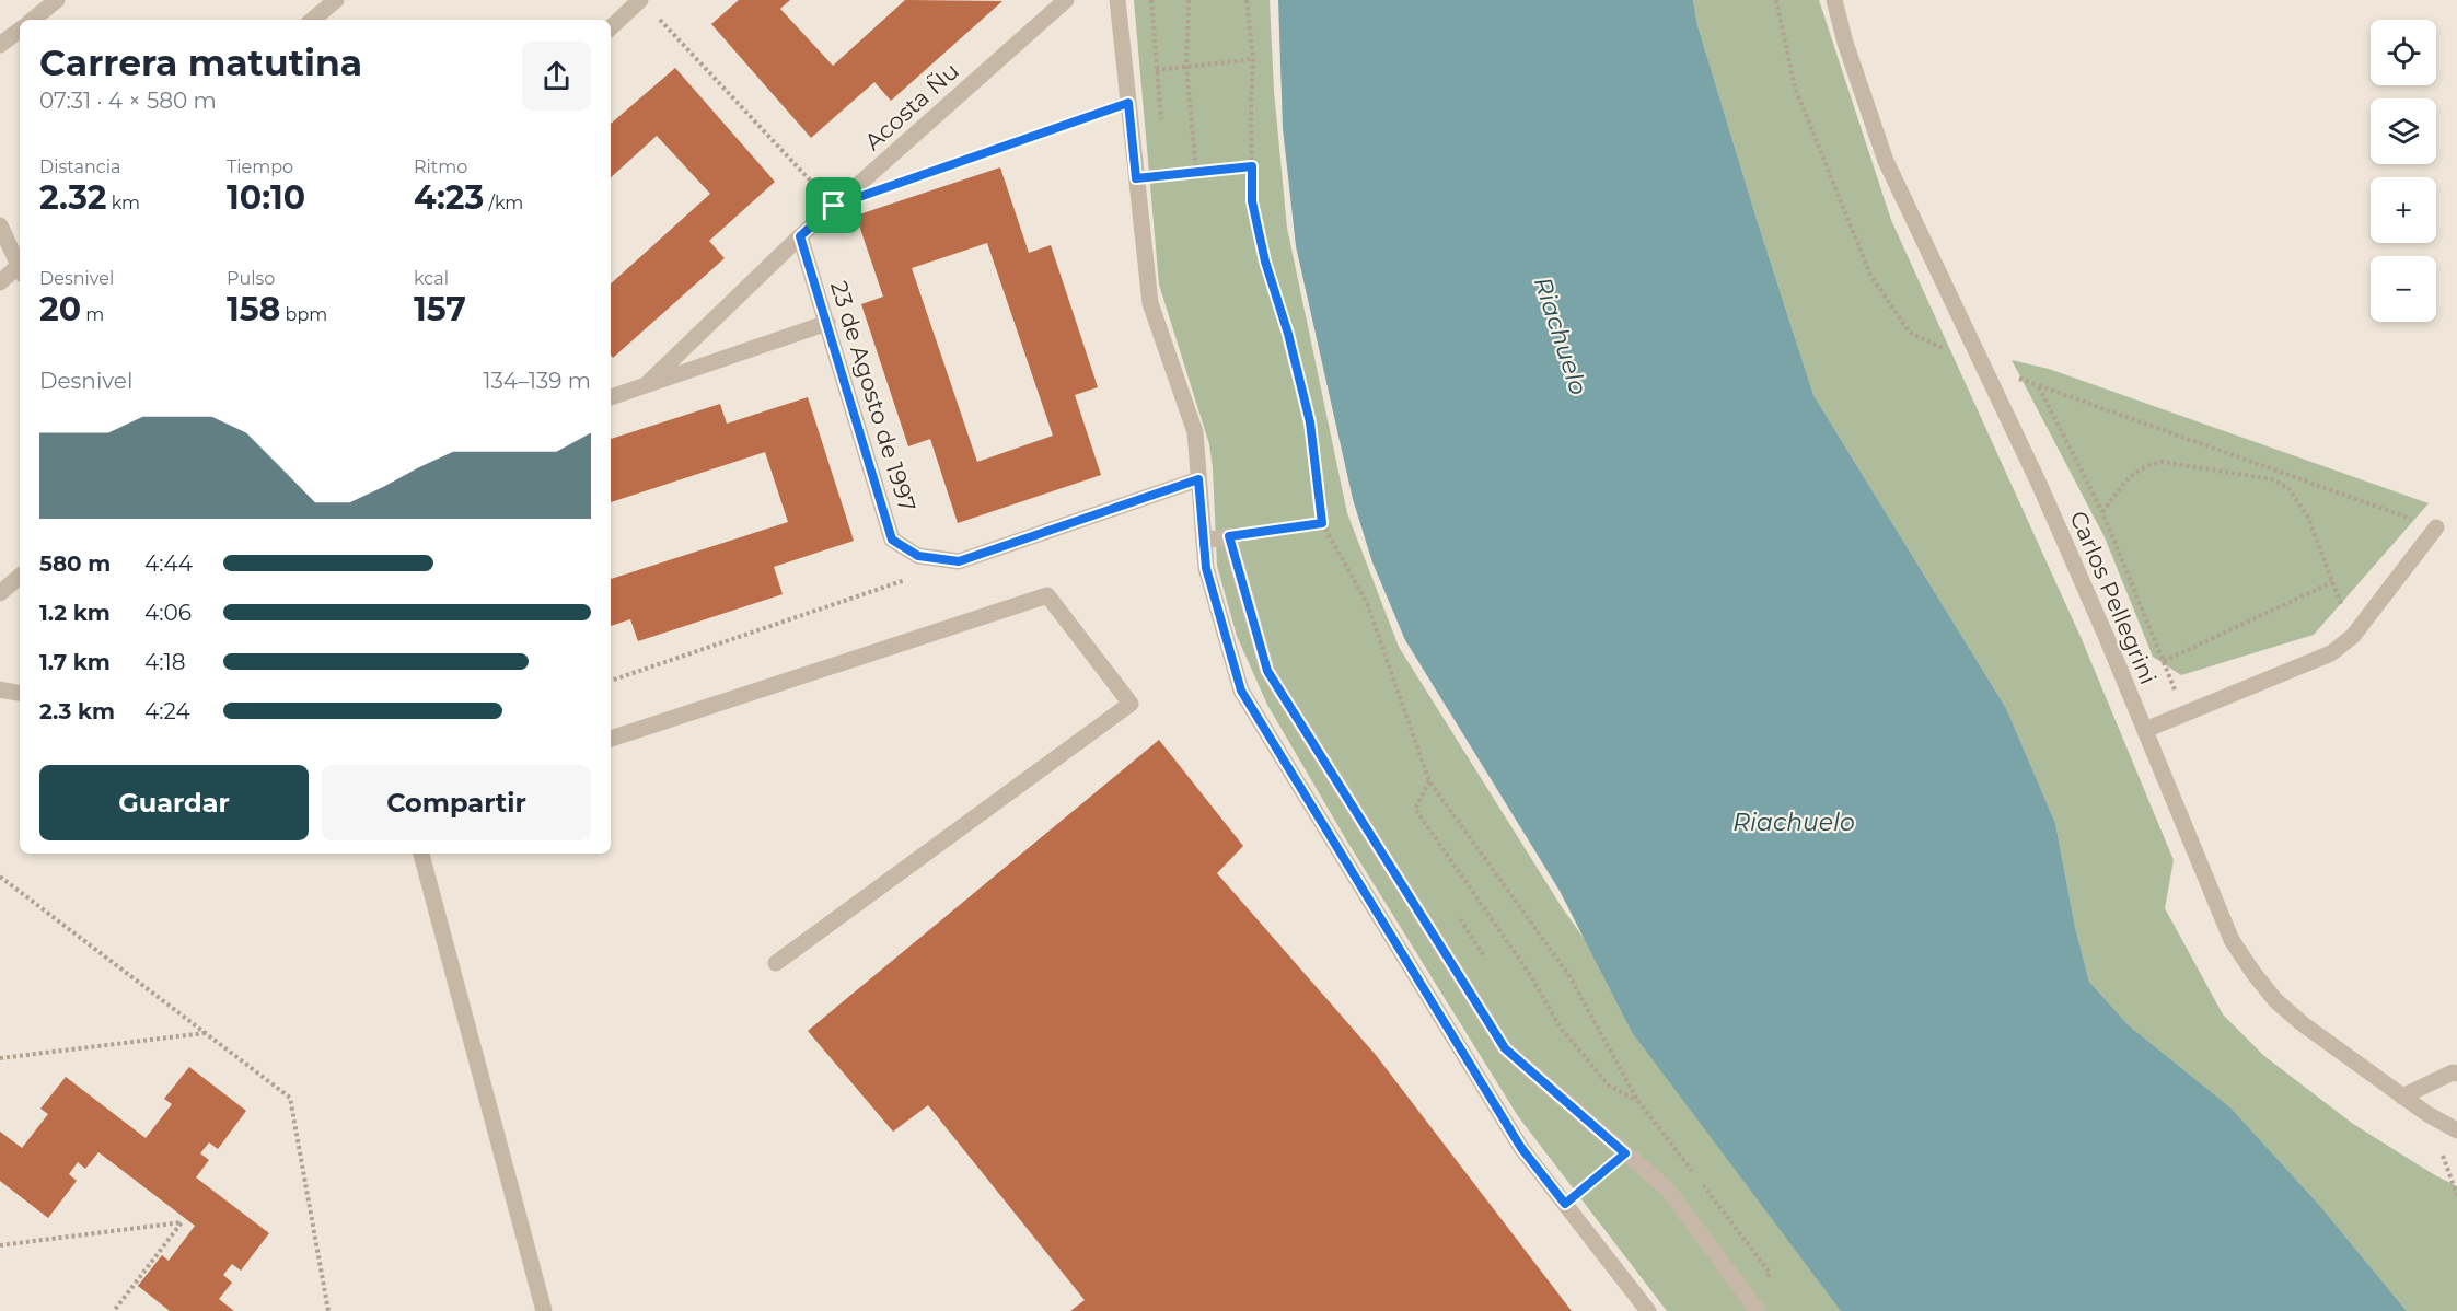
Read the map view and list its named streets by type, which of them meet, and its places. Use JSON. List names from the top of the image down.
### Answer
{
  "streets": {
    "street": ["Acosta Ñu", "23 de Agosto de 1997", "Carlos Pellegrini"]
  },
  "crossings": [
    ["Acosta Ñu", "23 de Agosto de 1997"]
  ],
  "water": ["Riachuelo"],
  "page": {
    "map_buttons": ["+", "−"],
    "heading": ["Carrera matutina", "07:31 · 4 × 580 m"],
    "stats": [
      ["Distancia", "2.32 km"],
      ["Tiempo", "10:10"],
      ["Ritmo", "4:23 /km"],
      ["Desnivel", "20 m"],
      ["Pulso", "158 bpm"],
      ["kcal", "157"]
    ],
    "chart": ["Desnivel", "134–139 m"],
    "list": [
      {
        "name": "580 m",
        "note": "4:44"
      },
      {
        "name": "1.2 km",
        "note": "4:06"
      },
      {
        "name": "1.7 km",
        "note": "4:18"
      },
      {
        "name": "2.3 km",
        "note": "4:24"
      }
    ],
    "buttons": ["Guardar", "Compartir"]
  }
}
